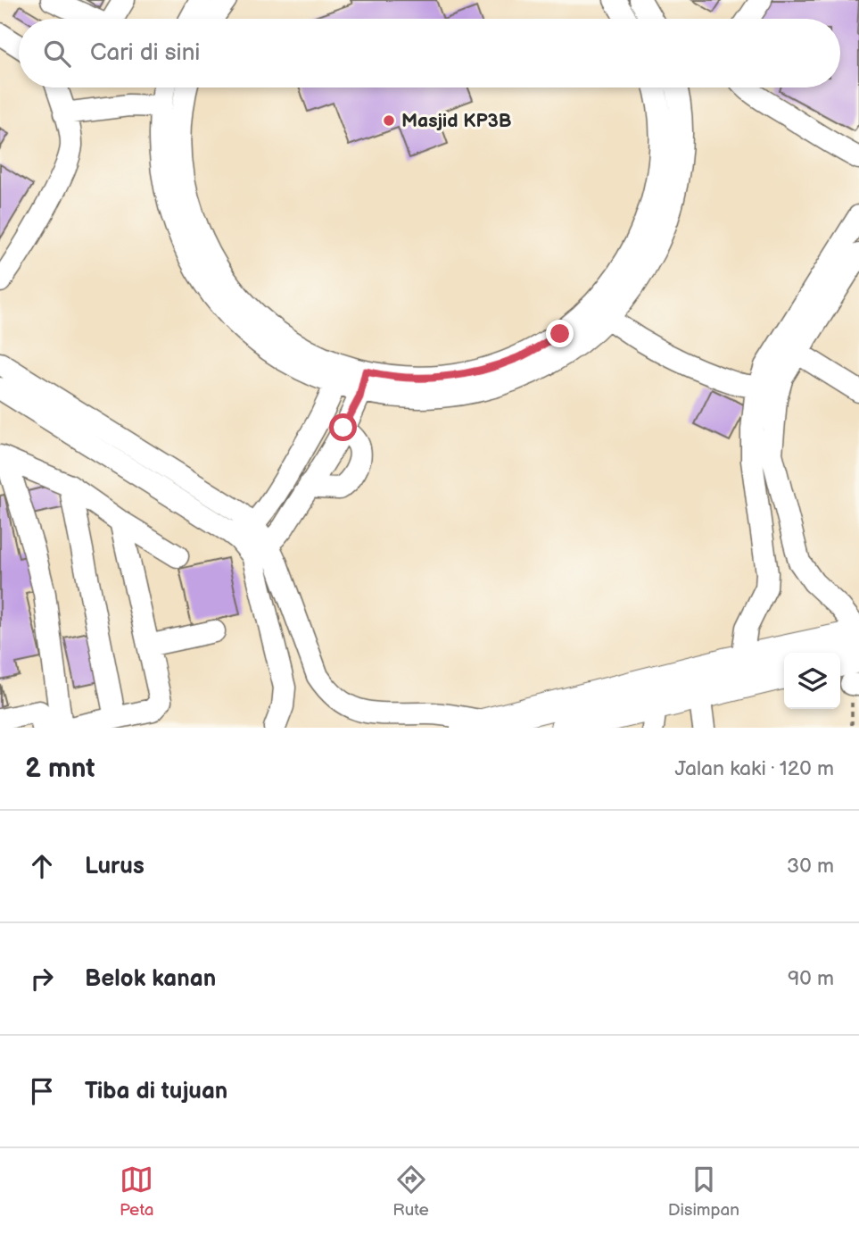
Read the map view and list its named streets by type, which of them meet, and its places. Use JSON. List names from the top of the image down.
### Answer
{
  "places": ["Masjid KP3B"],
  "page": {
    "search": "Cari di sini",
    "heading": ["2 mnt", "Jalan kaki · 120 m"],
    "list": [
      ["Lurus", "30 m"],
      ["Belok kanan", "90 m"],
      "Tiba di tujuan"
    ],
    "nav": ["Peta", "Rute", "Disimpan"]
  }
}
